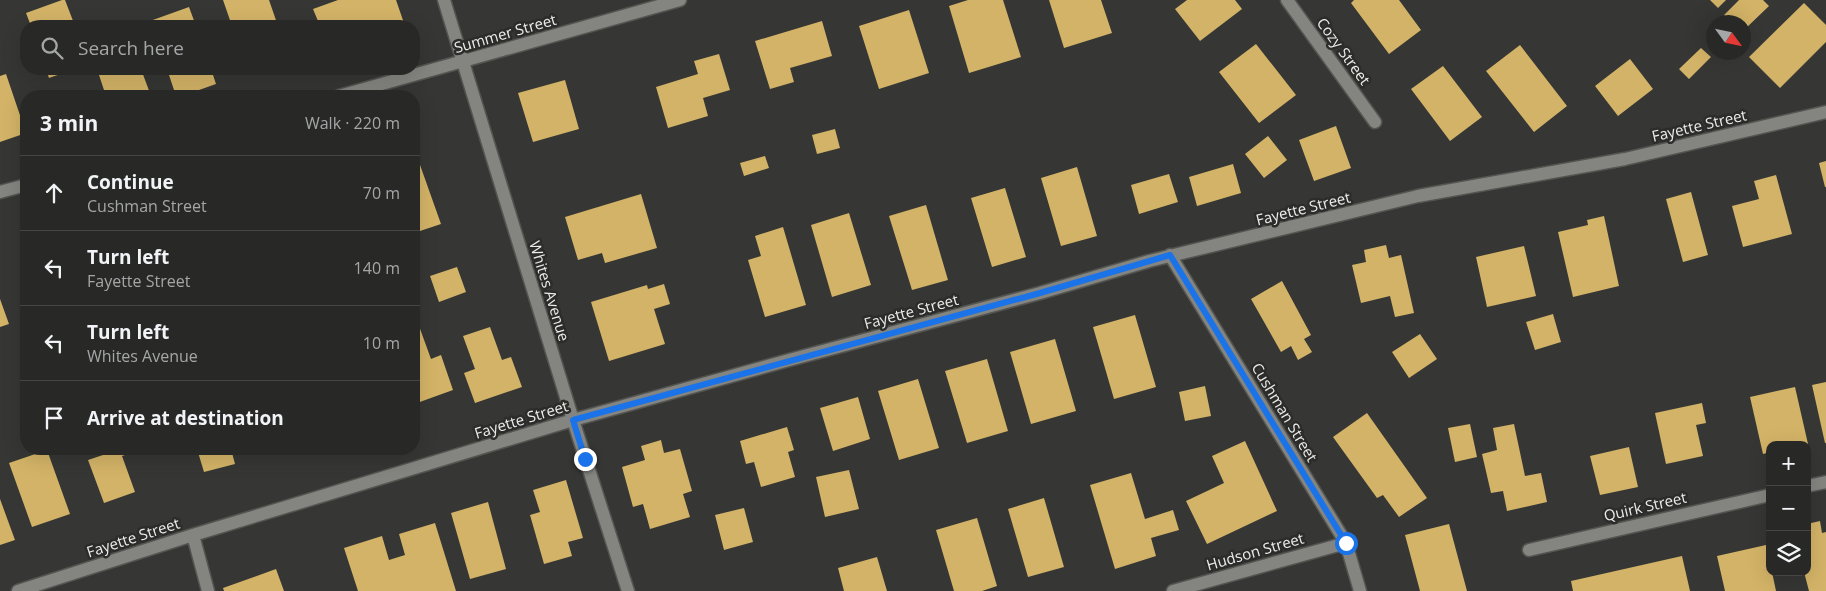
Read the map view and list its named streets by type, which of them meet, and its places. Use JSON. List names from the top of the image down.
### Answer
{
  "streets": {
    "street": [
      "Summer Street",
      "Cozy Street",
      "Fayette Street",
      "Whites Avenue",
      "Cushman Street",
      "Quirk Street",
      "Hudson Street"
    ]
  },
  "crossings": [
    ["Summer Street", "Whites Avenue"],
    ["Fayette Street", "Whites Avenue"],
    ["Fayette Street", "Cushman Street"],
    ["Cushman Street", "Hudson Street"]
  ],
  "north": "bottom right",
  "page": {
    "search": "Search here",
    "heading": ["3 min", "Walk · 220 m"],
    "list": [
      ["Continue", "Cushman Street", "70 m"],
      ["Turn left", "Fayette Street", "140 m"],
      ["Turn left", "Whites Avenue", "10 m"],
      "Arrive at destination"
    ],
    "map_buttons": ["+", "−"]
  }
}
